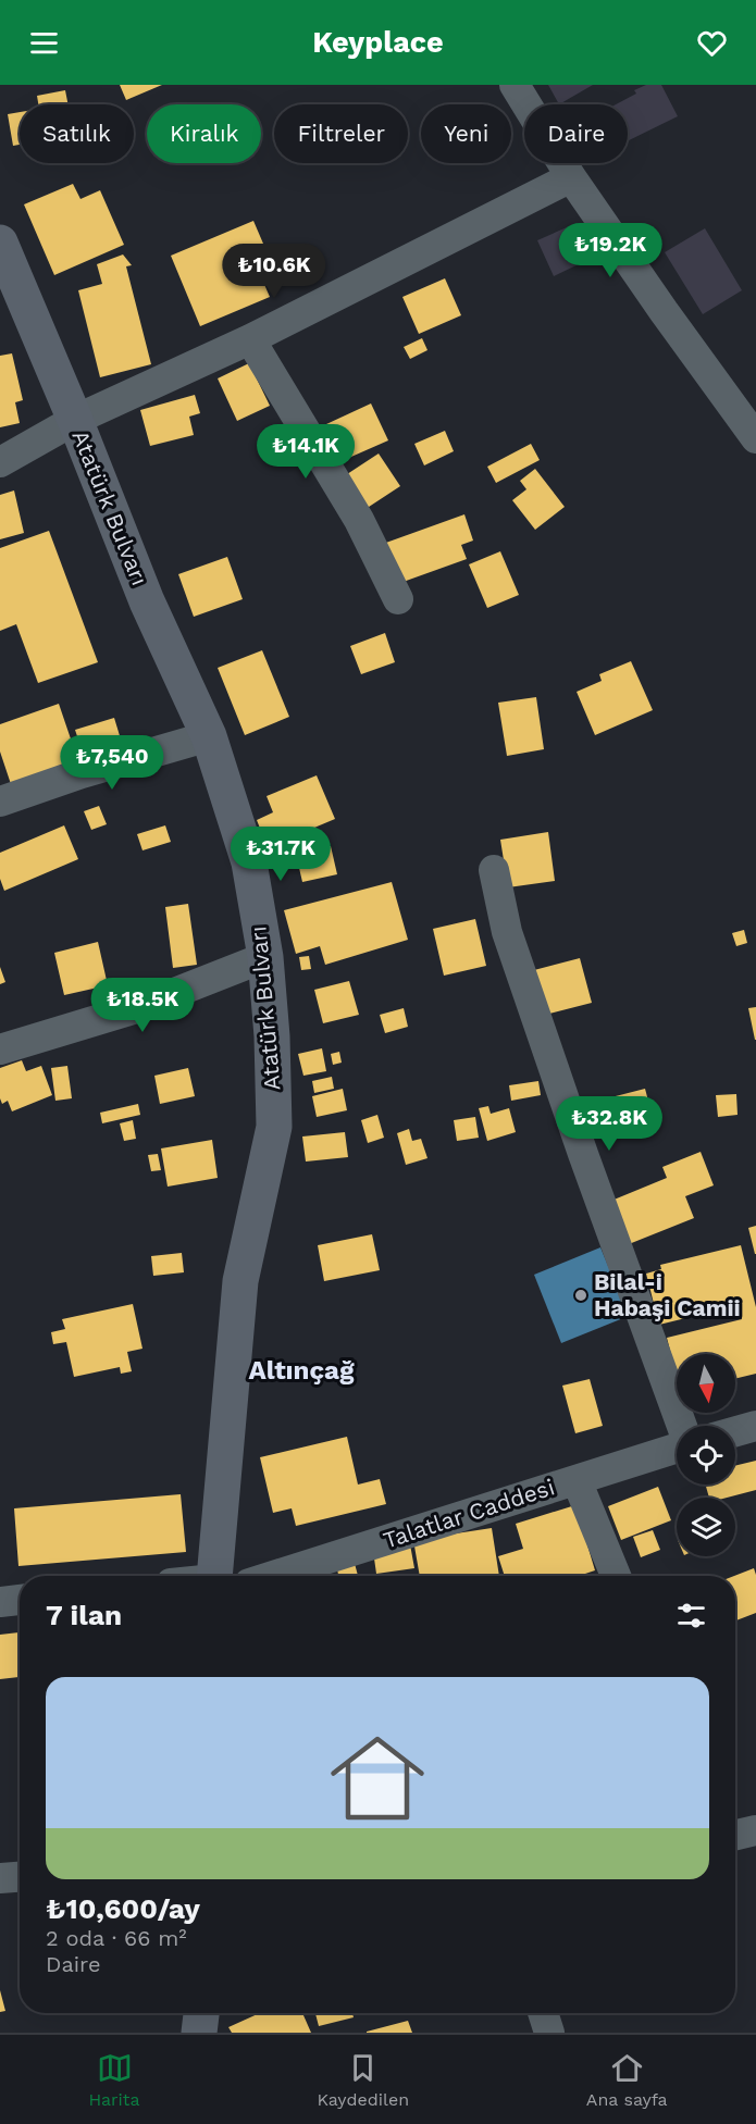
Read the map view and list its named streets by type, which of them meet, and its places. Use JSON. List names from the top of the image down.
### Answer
{
  "streets": {
    "main road": ["Atatürk Bulvarı"],
    "street": ["Talatlar Caddesi"]
  },
  "districts": ["Altınçağ"],
  "places": ["Bilal-i Habaşi Camii"],
  "north": "bottom",
  "page": {
    "header": "Keyplace",
    "chip": [
      "Satılık",
      "Kiralık",
      "Filtreler",
      "Yeni",
      "Daire"
    ],
    "price": [
      "₺19.2K",
      "₺10.6K",
      "₺14.1K",
      "₺7,540",
      "₺31.7K",
      "₺18.5K",
      "₺32.8K"
    ],
    "heading": "7 ilan",
    "list": [
      {
        "name": "₺10,600/ay",
        "note": "2 oda · 66 m² · Daire"
      }
    ],
    "tabs": ["Harita", "Kaydedilen", "Ana sayfa"]
  }
}
